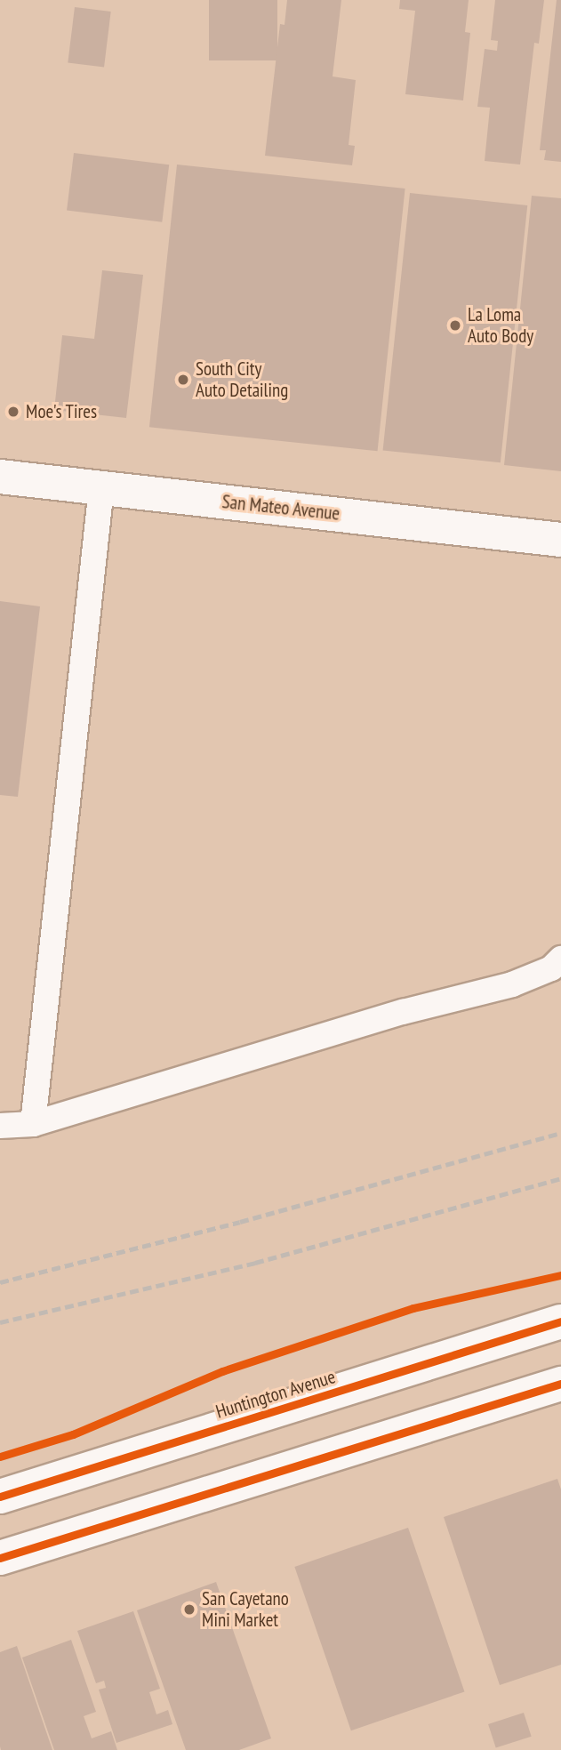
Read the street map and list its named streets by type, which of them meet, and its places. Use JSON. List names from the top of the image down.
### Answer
{
  "streets": {
    "street": ["San Mateo Avenue", "Huntington Avenue"]
  },
  "places": [
    "La Loma Auto Body",
    "South City Auto Detailing",
    "Moe's Tires",
    "San Cayetano Mini Market"
  ]
}
